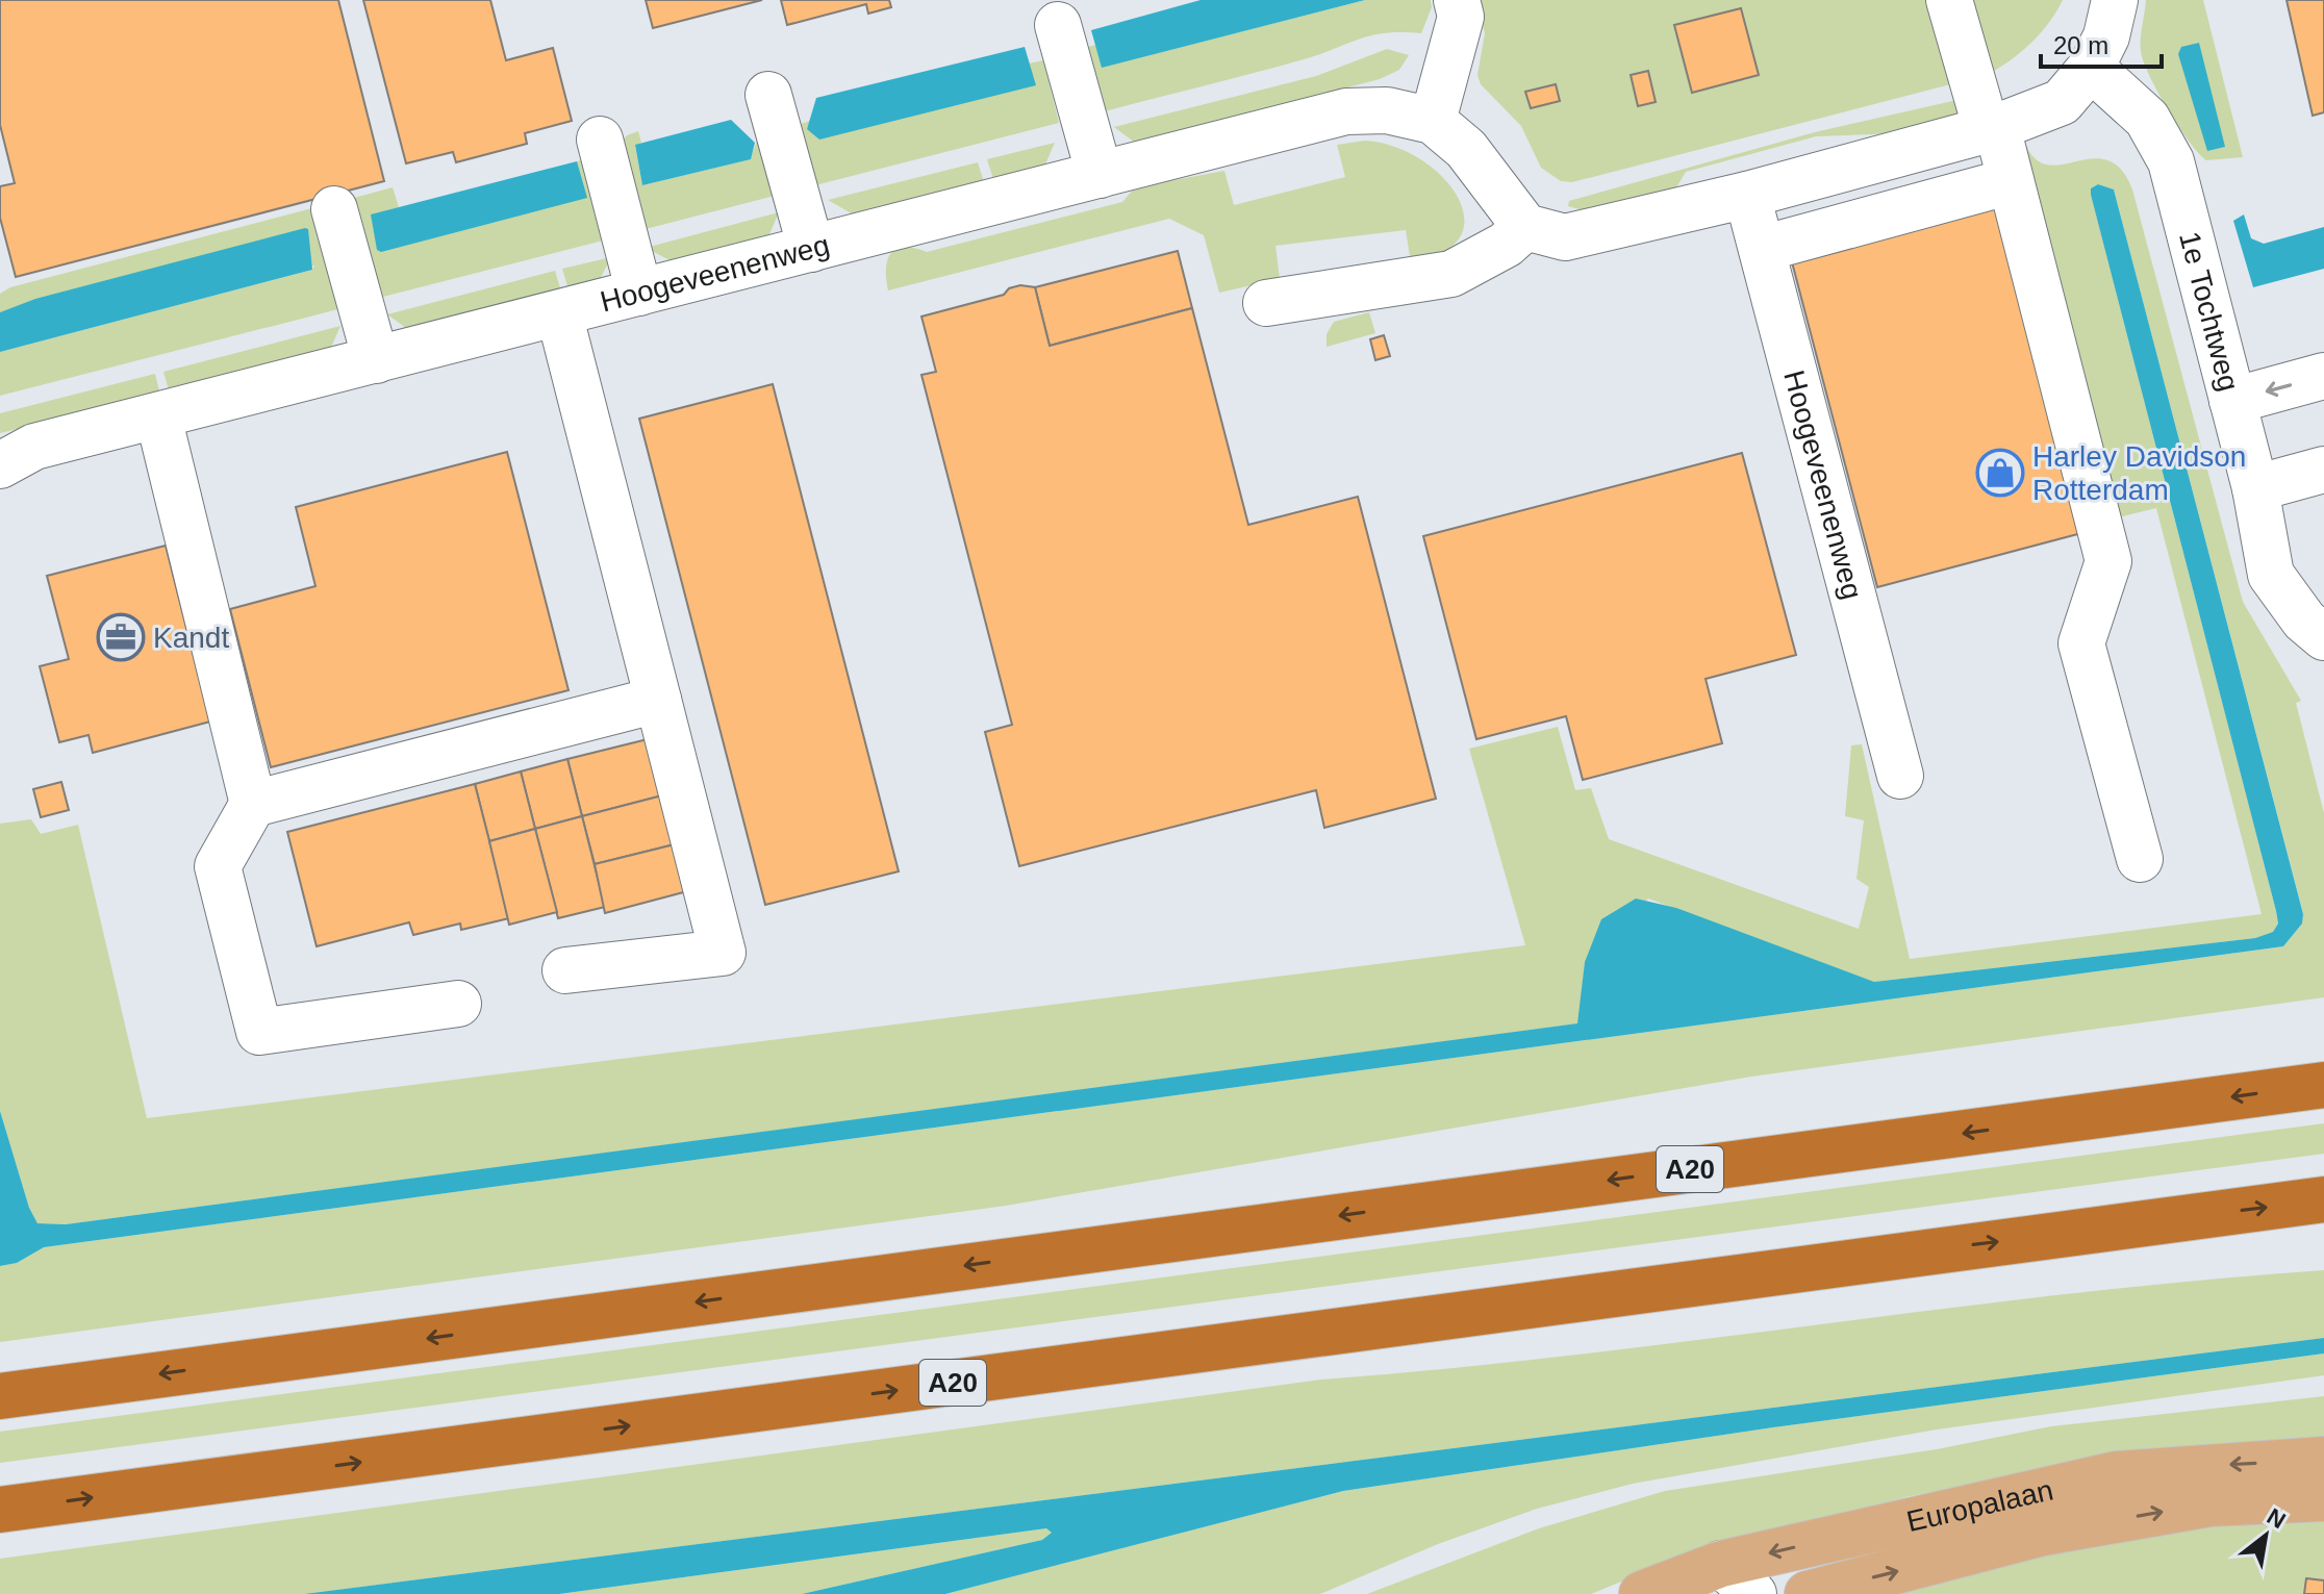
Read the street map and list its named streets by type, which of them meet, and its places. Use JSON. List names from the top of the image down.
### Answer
{
  "streets": {
    "highway": ["A20"],
    "main road": ["Europalaan"],
    "street": ["Hoogeveenenweg", "1e Tochtweg"]
  },
  "places": {
    "shop": ["Harley Davidson Rotterdam"],
    "office": ["Kandt"]
  },
  "scale_bar": "20 m",
  "north": "top right"
}
